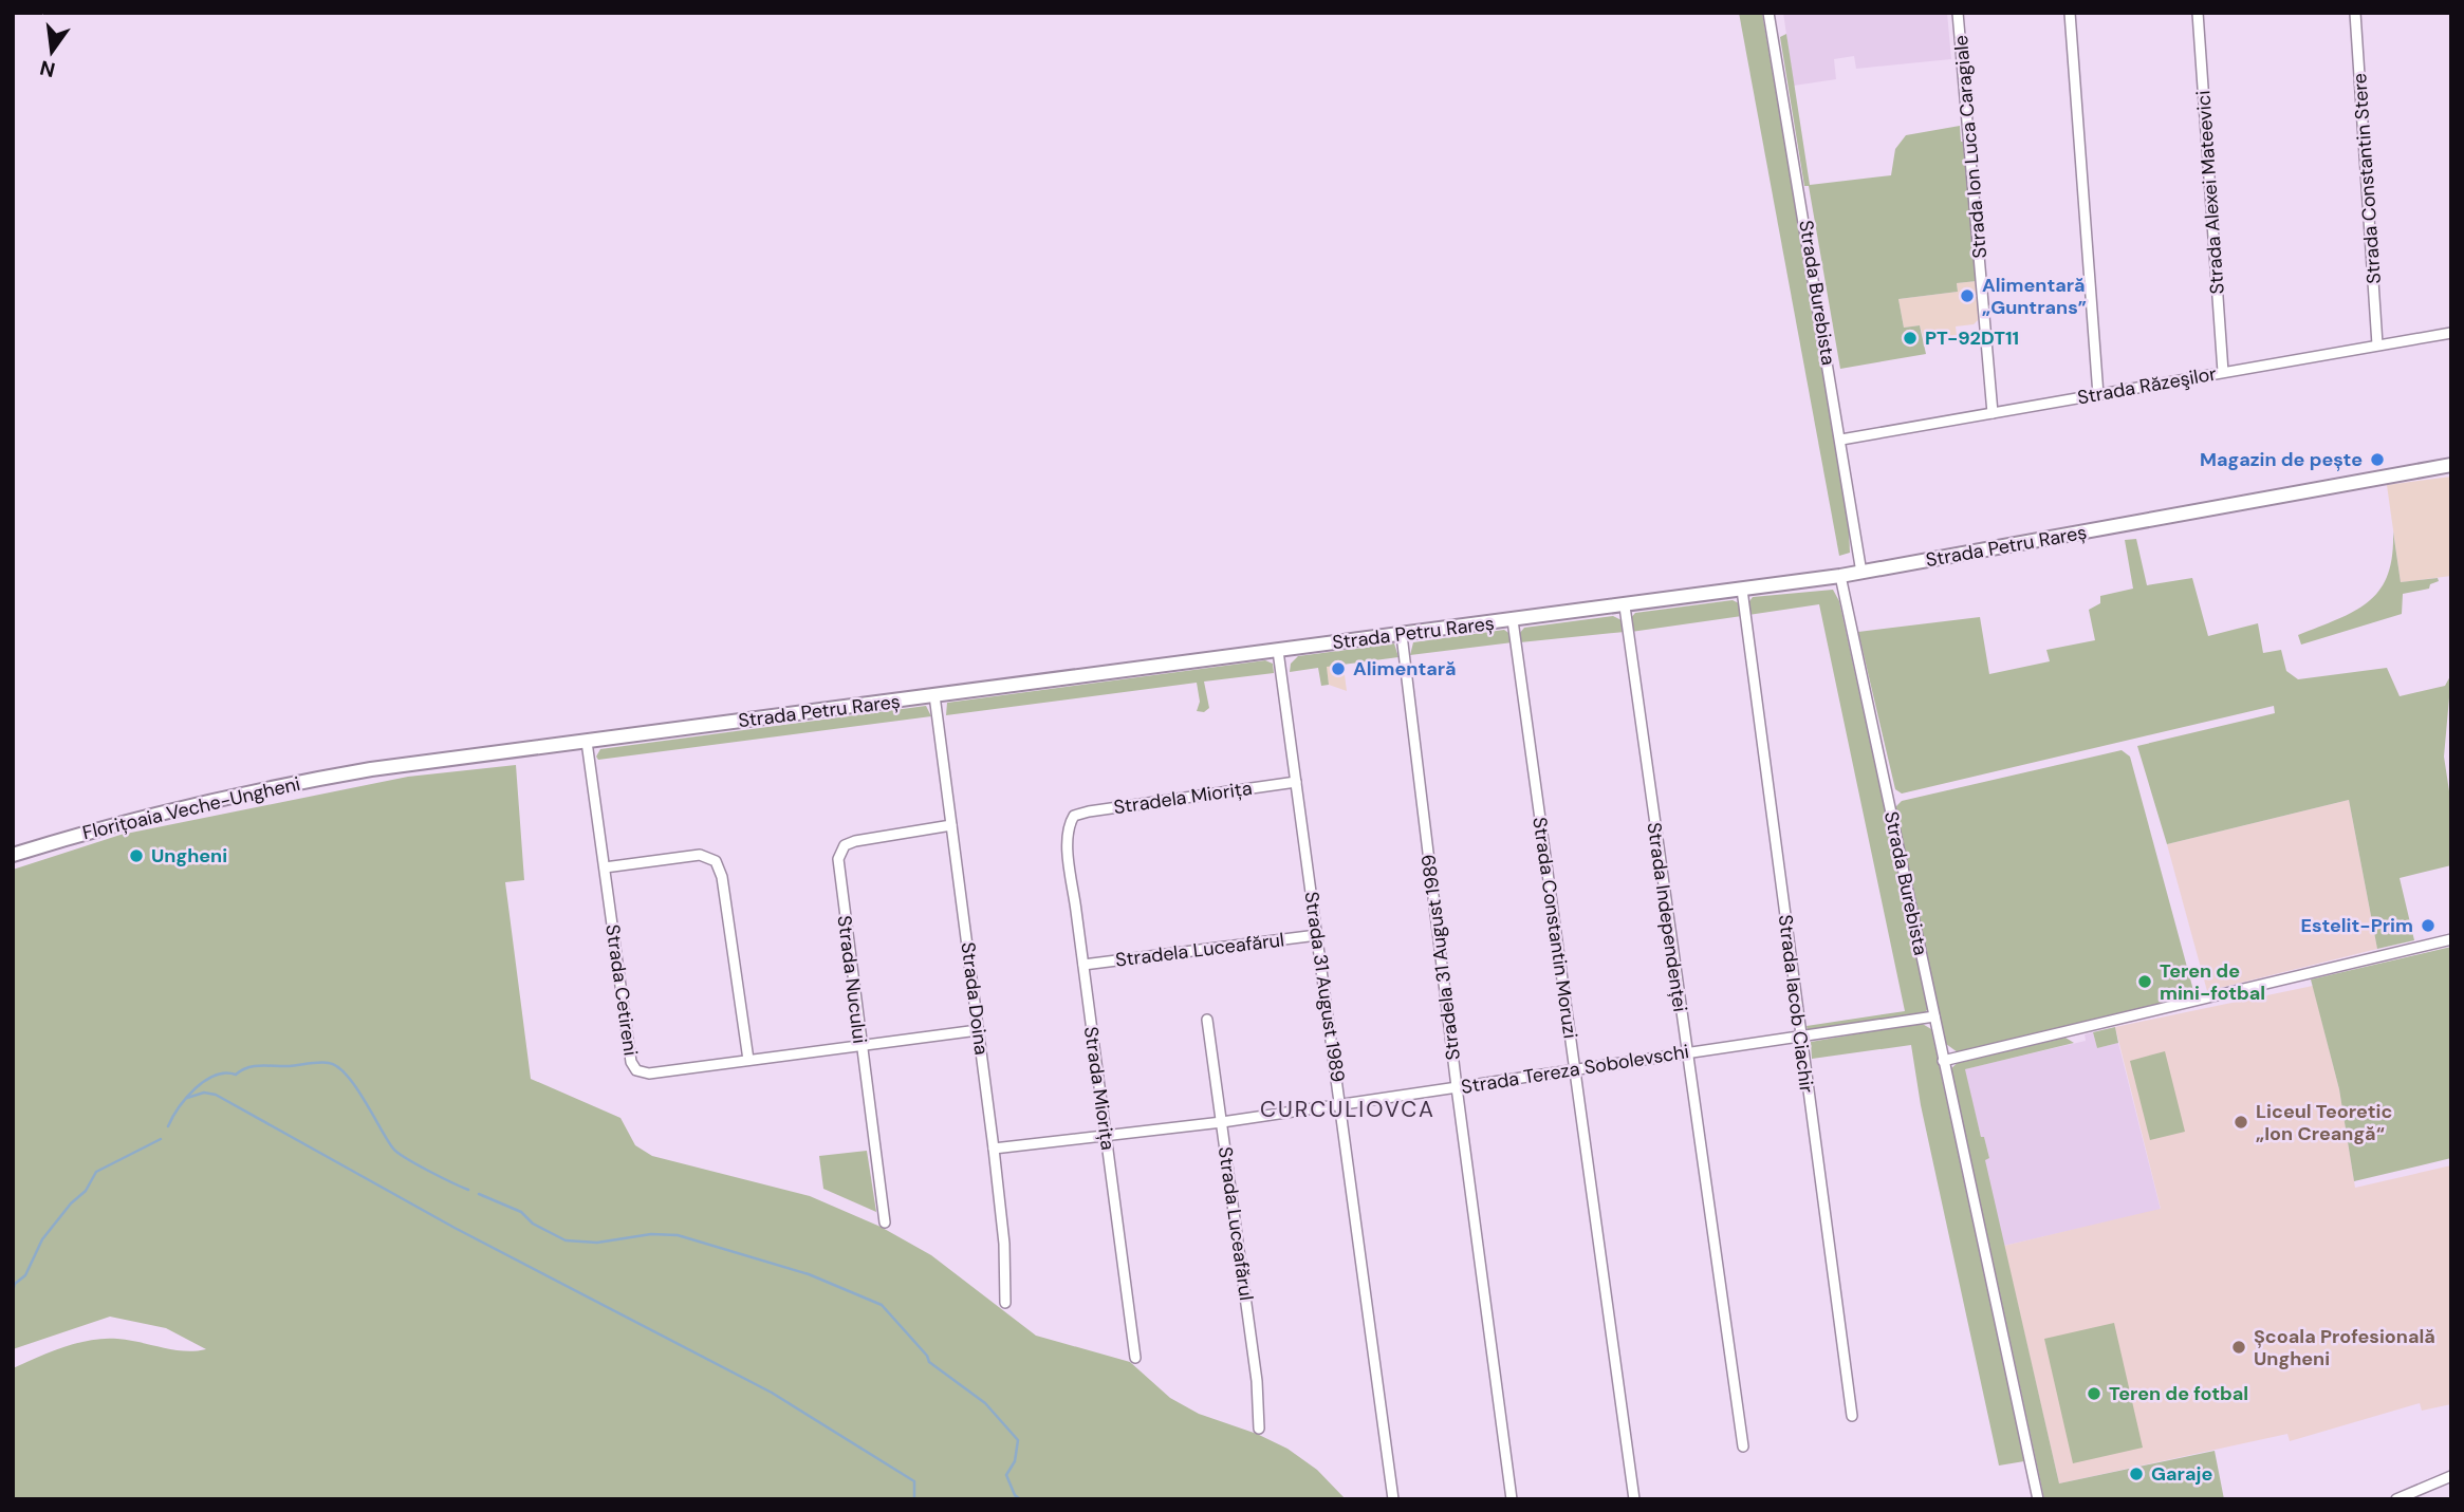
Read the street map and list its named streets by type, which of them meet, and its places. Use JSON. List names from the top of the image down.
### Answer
{
  "streets": {
    "main road": ["Strada Petru Rareș", "Florițoaia Veche-Ungheni"],
    "street": [
      "Strada Ion Luca Caragiale",
      "Strada Constantin Stere",
      "Strada Alexei Mateevici",
      "Strada Burebista",
      "Strada Răzeşilor",
      "Stradela Miorița",
      "Strada Independenței",
      "Strada Constantin Moruzi",
      "Stradela Luceafărul",
      "Stradela 31 August 1989",
      "Strada Nucului",
      "Strada 31 August 1989",
      "Strada Cetireni",
      "Strada Doina",
      "Strada Iacob Ciachir",
      "Strada Tereza Sobolevschi",
      "Strada Miorița",
      "Strada Luceafărul"
    ]
  },
  "crossings": [
    ["Strada Ion Luca Caragiale", "Strada Răzeşilor"],
    ["Strada Constantin Stere", "Strada Răzeşilor"],
    ["Strada Alexei Mateevici", "Strada Răzeşilor"],
    ["Strada Burebista", "Strada Răzeşilor"],
    ["Strada Burebista", "Strada Petru Rareș"],
    ["Strada Burebista", "Strada Tereza Sobolevschi"],
    ["Strada Petru Rareș", "Florițoaia Veche-Ungheni"],
    ["Strada Petru Rareș", "Strada Independenței"],
    ["Strada Petru Rareș", "Strada Constantin Moruzi"],
    ["Strada Petru Rareș", "Stradela 31 August 1989"],
    ["Strada Petru Rareș", "Strada 31 August 1989"],
    ["Strada Petru Rareș", "Strada Cetireni"],
    ["Strada Petru Rareș", "Strada Doina"],
    ["Strada Petru Rareș", "Strada Iacob Ciachir"],
    ["Stradela Miorița", "Strada 31 August 1989"],
    ["Stradela Miorița", "Strada Miorița"],
    ["Strada Independenței", "Strada Tereza Sobolevschi"],
    ["Strada Constantin Moruzi", "Strada Tereza Sobolevschi"],
    ["Stradela Luceafărul", "Strada 31 August 1989"],
    ["Stradela Luceafărul", "Strada Miorița"],
    ["Stradela 31 August 1989", "Strada Tereza Sobolevschi"],
    ["Strada Nucului", "Strada Cetireni"],
    ["Strada Nucului", "Strada Doina"],
    ["Strada 31 August 1989", "Strada Tereza Sobolevschi"],
    ["Strada Cetireni", "Strada Doina"],
    ["Strada Doina", "Strada Tereza Sobolevschi"],
    ["Strada Iacob Ciachir", "Strada Tereza Sobolevschi"],
    ["Strada Tereza Sobolevschi", "Strada Miorița"],
    ["Strada Tereza Sobolevschi", "Strada Luceafărul"]
  ],
  "districts": ["CURCULIOVCA"],
  "places": [
    "Alimentară „Guntrans”",
    "PT-92DT11",
    "Magazin de pește",
    "Alimentară",
    "Ungheni",
    "Estelit-Prim",
    "Teren de mini-fotbal",
    "Liceul Teoretic „Ion Creangă“",
    "Școala Profesională Ungheni",
    "Teren de fotbal",
    "Garaje"
  ],
  "north": "bottom"
}
